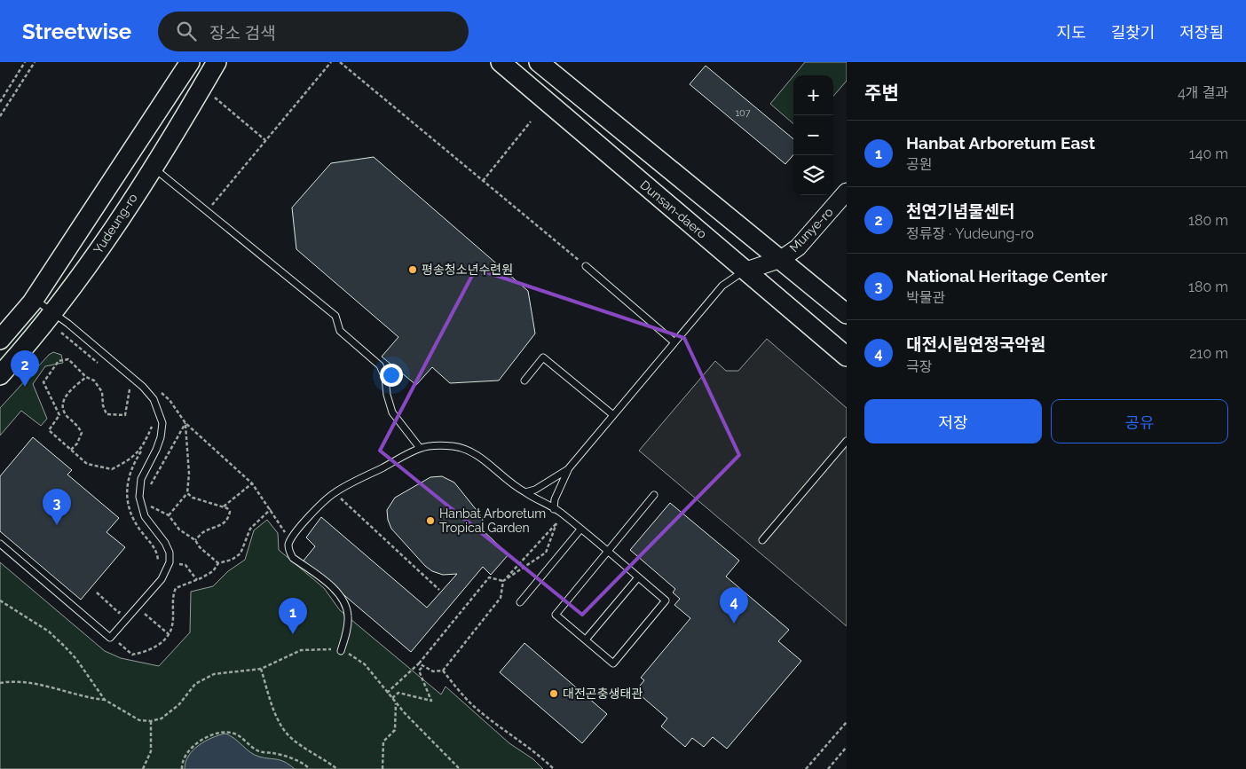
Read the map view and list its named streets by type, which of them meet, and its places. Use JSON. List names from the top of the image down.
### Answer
{
  "streets": {
    "main road": ["Dunsan-daero", "Yudeung-ro", "Munye-ro"]
  },
  "crossings": [
    ["Dunsan-daero", "Munye-ro"]
  ],
  "places": ["평송청소년수련원", "Hanbat Arboretum Tropical Garden", "대전곤충생태관"],
  "house_numbers": ["107"],
  "page": {
    "header": "Streetwise",
    "search": "장소 검색",
    "nav": ["지도", "길찾기", "저장됨"],
    "heading": ["주변", "4개 결과"],
    "map_buttons": ["+", "−"],
    "list": [
      {
        "mark": "1",
        "name": "Hanbat Arboretum East",
        "note": "공원",
        "value": "140 m"
      },
      {
        "mark": "2",
        "name": "천연기념물센터",
        "note": "정류장 · Yudeung-ro",
        "value": "180 m"
      },
      {
        "mark": "3",
        "name": "National Heritage Center",
        "note": "박물관",
        "value": "180 m"
      },
      {
        "mark": "4",
        "name": "대전시립연정국악원",
        "note": "극장",
        "value": "210 m"
      }
    ],
    "pins": [
      "2",
      "3",
      "4",
      "1"
    ],
    "buttons": ["저장", "공유"]
  }
}
